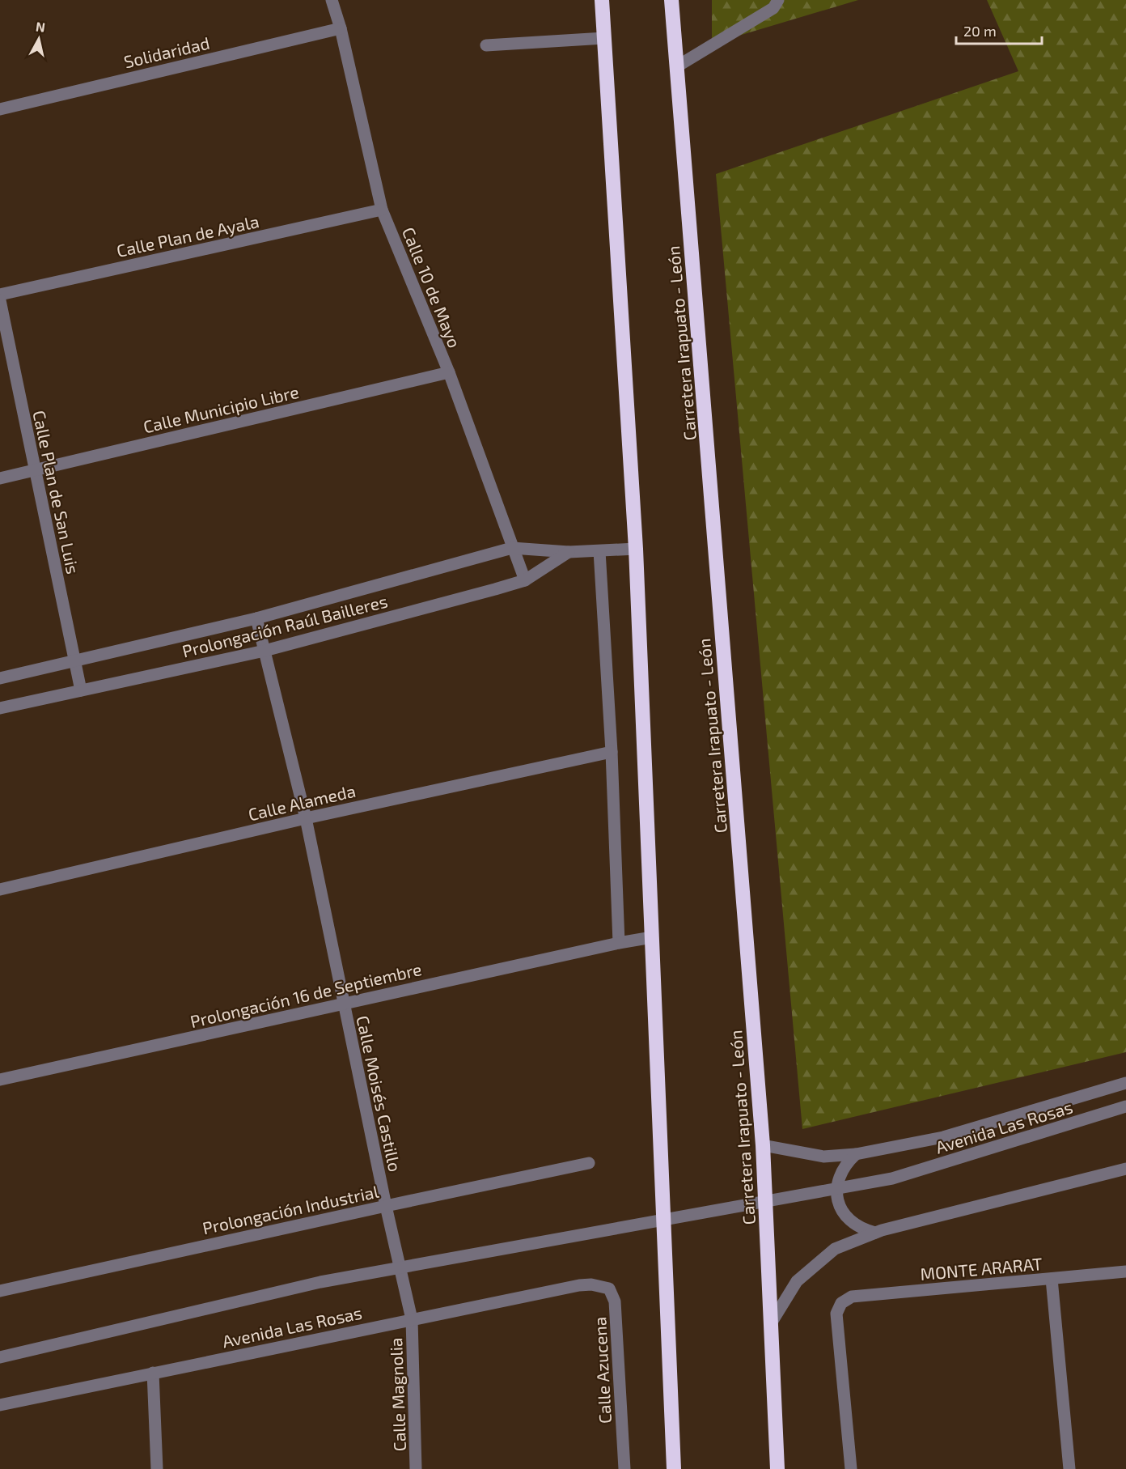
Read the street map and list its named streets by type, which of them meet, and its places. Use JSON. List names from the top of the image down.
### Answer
{
  "streets": {
    "highway": ["Carretera Irapuato - León"],
    "street": [
      "Solidaridad",
      "Calle Plan de Ayala",
      "Calle 10 de Mayo",
      "Calle Municipio Libre",
      "Calle Plan de San Luis",
      "Prolongación Raúl Bailleres",
      "Calle Alameda",
      "Prolongación 16 de Septiembre",
      "Calle Moisés Castillo",
      "Avenida Las Rosas",
      "Prolongación Industrial",
      "MONTE ARARAT",
      "Calle Azucena",
      "Calle Magnolia"
    ]
  },
  "crossings": [
    ["Solidaridad", "Calle 10 de Mayo"],
    ["Calle Plan de Ayala", "Calle 10 de Mayo"],
    ["Calle 10 de Mayo", "Calle Municipio Libre"],
    ["Calle 10 de Mayo", "Prolongación Raúl Bailleres"],
    ["Calle Municipio Libre", "Calle Plan de San Luis"],
    ["Calle Plan de San Luis", "Prolongación Raúl Bailleres"],
    ["Prolongación Raúl Bailleres", "Calle Moisés Castillo"],
    ["Calle Alameda", "Calle Moisés Castillo"],
    ["Prolongación 16 de Septiembre", "Calle Moisés Castillo"],
    ["Calle Moisés Castillo", "Avenida Las Rosas"],
    ["Calle Moisés Castillo", "Prolongación Industrial"],
    ["Calle Moisés Castillo", "Calle Magnolia"],
    ["Avenida Las Rosas", "Calle Azucena"],
    ["Avenida Las Rosas", "Calle Magnolia"]
  ],
  "scale_bar": "20 m",
  "north": "top"
}
